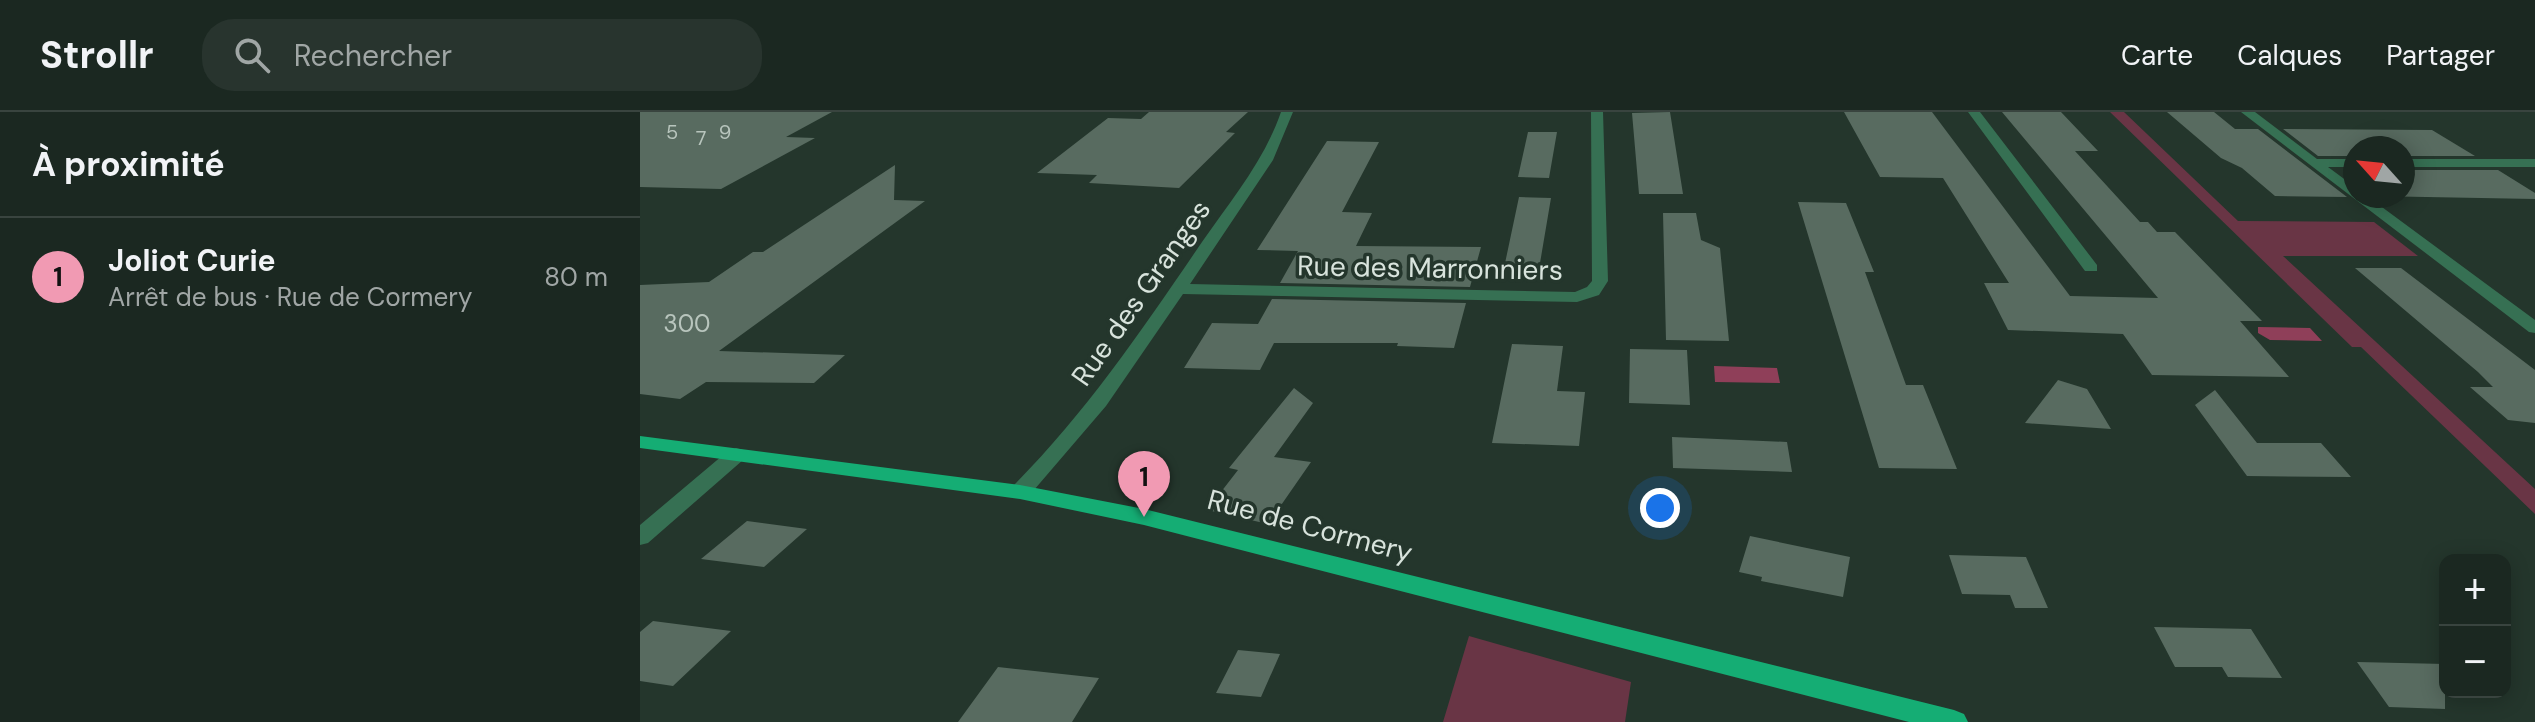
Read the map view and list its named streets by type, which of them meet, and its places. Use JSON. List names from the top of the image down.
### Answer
{
  "streets": {
    "main road": ["Rue de Cormery"],
    "street": ["Rue des Marronniers", "Rue des Granges"]
  },
  "crossings": [
    ["Rue des Marronniers", "Rue des Granges"],
    ["Rue des Granges", "Rue de Cormery"]
  ],
  "house_numbers": [
    "5",
    "9",
    "7",
    "300"
  ],
  "north": "top left",
  "page": {
    "header": "Strollr",
    "search": "Rechercher",
    "nav": ["Carte", "Calques", "Partager"],
    "heading": "À proximité",
    "list": [
      {
        "mark": "1",
        "name": "Joliot Curie",
        "note": "Arrêt de bus · Rue de Cormery",
        "value": "80 m"
      }
    ],
    "pins": "1",
    "map_buttons": ["+", "−"]
  }
}
